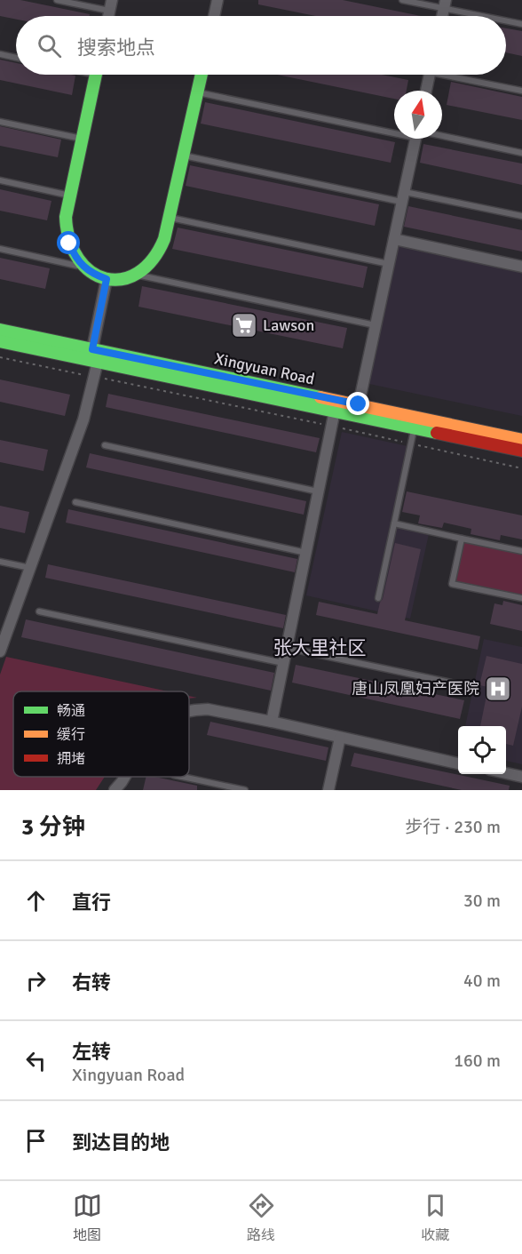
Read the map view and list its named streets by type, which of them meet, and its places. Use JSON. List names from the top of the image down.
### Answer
{
  "streets": {
    "main road": ["Xingyuan Road"]
  },
  "districts": ["张大里社区"],
  "places": {
    "supermarket": ["Lawson"],
    "hospital": ["唐山凤凰妇产医院"]
  },
  "legend": ["畅通", "缓行", "拥堵"],
  "north": "top",
  "page": {
    "search": "搜索地点",
    "heading": ["3 分钟", "步行 · 230 m"],
    "list": [
      ["直行", "30 m"],
      ["右转", "40 m"],
      ["左转", "Xingyuan Road", "160 m"],
      "到达目的地"
    ],
    "nav": ["地图", "路线", "收藏"]
  }
}
